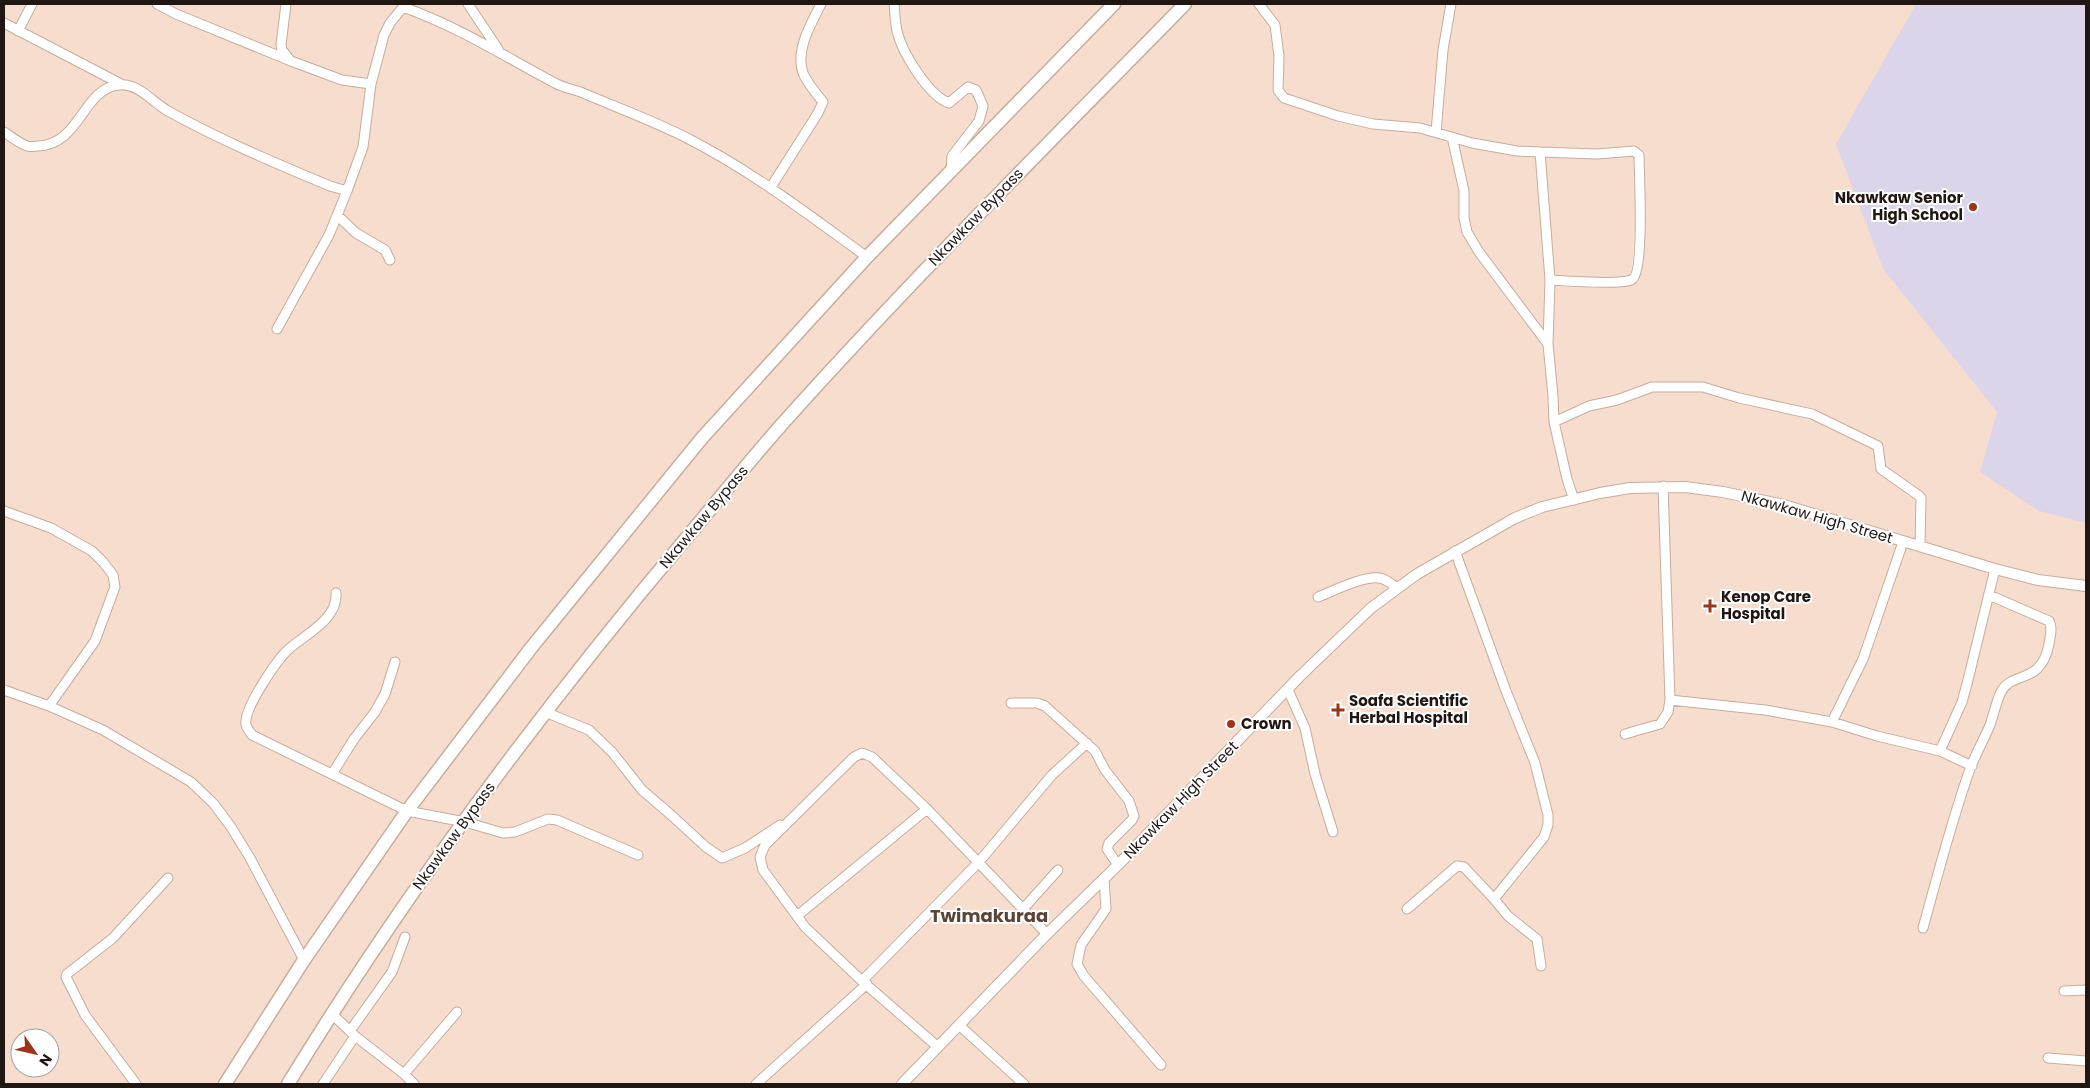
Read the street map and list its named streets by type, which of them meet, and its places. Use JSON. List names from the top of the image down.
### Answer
{
  "streets": {
    "highway": ["Nkawkaw Bypass"],
    "main road": ["Nkawkaw High Street"]
  },
  "districts": ["Twimakuraa"],
  "places": {
    "other": ["Nkawkaw Senior High School", "Crown"],
    "health": ["Kenop Care Hospital", "Soafa Scientific Herbal Hospital"]
  },
  "north": "bottom right"
}
